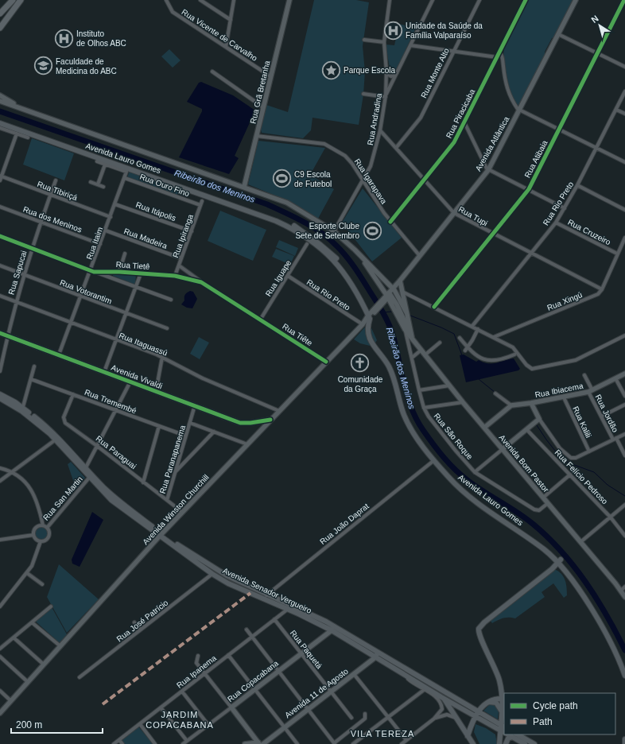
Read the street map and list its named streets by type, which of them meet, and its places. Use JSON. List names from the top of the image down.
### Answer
{
  "streets": {
    "main road": [
      "Rua Grã Bretanha",
      "Avenida Atlântica",
      "Avenida Lauro Gomes",
      "Avenida Vivaldi",
      "Rua Ibiacema",
      "Avenida Bom Pastor",
      "Avenida Winston Churchill",
      "Avenida Senador Vergueiro",
      "Rua Copacabana",
      "Avenida 11 de Agosto"
    ],
    "street": [
      "Rua Vicente de Carvalho",
      "Rua Monte Alto",
      "Rua Piracicaba",
      "Rua Andradina",
      "Rua Atibaia",
      "Rua Igarapava",
      "Rua Ouro Fino",
      "Rua Tibiriçá",
      "Rua Rio Preto",
      "Rua Itápolis",
      "Rua Tupi",
      "Rua dos Meninos",
      "Rua Cruzeiro",
      "Rua Ipiranga",
      "Rua Madeira",
      "Rua Itaim",
      "Rua Tietê",
      "Rua Sapucai",
      "Rua Iguape",
      "Rua Votorantim",
      "Rua Xingú",
      "Rua Tiête",
      "Rua Itaguassú",
      "Rua Tremembé",
      "Rua Jordão",
      "Rua Kalili",
      "Rua São Roque",
      "Rua Paraguai",
      "Rua Paranapanema",
      "Rua Felício Pedroso",
      "Rua San Martin",
      "Rua João Daprat",
      "Rua José Patrício",
      "Rua Paquetá",
      "Rua Ipanema"
    ]
  },
  "crossings": [
    ["Rua Vicente de Carvalho", "Rua Grã Bretanha"],
    ["Rua Monte Alto", "Rua Tupi"],
    ["Rua Grã Bretanha", "Avenida Lauro Gomes"],
    ["Rua Grã Bretanha", "Rua Igarapava"],
    ["Rua Piracicaba", "Rua Igarapava"],
    ["Rua Piracicaba", "Rua Tupi"],
    ["Rua Andradina", "Avenida Lauro Gomes"],
    ["Rua Andradina", "Rua Igarapava"],
    ["Rua Andradina", "Rua Tupi"],
    ["Avenida Atlântica", "Avenida Lauro Gomes"],
    ["Avenida Atlântica", "Rua Igarapava"],
    ["Avenida Atlântica", "Rua Tupi"],
    ["Avenida Atlântica", "Avenida Bom Pastor"],
    ["Avenida Atlântica", "Avenida Winston Churchill"],
    ["Avenida Lauro Gomes", "Avenida Bom Pastor"],
    ["Avenida Lauro Gomes", "Avenida Winston Churchill"],
    ["Avenida Lauro Gomes", "Rua João Daprat"],
    ["Rua Atibaia", "Rua Tupi"],
    ["Rua Ouro Fino", "Rua Ipiranga"],
    ["Rua Ouro Fino", "Rua Itaim"],
    ["Rua Tibiriçá", "Rua Itaim"],
    ["Rua Tibiriçá", "Rua Sapucai"],
    ["Rua Rio Preto", "Rua Tupi"],
    ["Rua Rio Preto", "Rua Cruzeiro"],
    ["Rua Rio Preto", "Rua Iguape"],
    ["Rua Rio Preto", "Avenida Winston Churchill"],
    ["Rua Itápolis", "Rua Ipiranga"],
    ["Rua Itápolis", "Rua Itaim"],
    ["Rua Tupi", "Rua Xingú"],
    ["Rua dos Meninos", "Rua Itaim"],
    ["Rua dos Meninos", "Rua Sapucai"],
    ["Rua Ipiranga", "Rua Madeira"],
    ["Rua Ipiranga", "Rua Tietê"],
    ["Rua Madeira", "Rua Itaim"],
    ["Rua Itaim", "Rua Tietê"],
    ["Rua Itaim", "Rua Votorantim"],
    ["Rua Itaim", "Rua Itaguassú"],
    ["Rua Itaim", "Avenida Vivaldi"],
    ["Rua Tietê", "Rua Sapucai"],
    ["Rua Tietê", "Rua Iguape"],
    ["Rua Tietê", "Rua Tiête"],
    ["Rua Sapucai", "Rua Votorantim"],
    ["Rua Sapucai", "Rua Itaguassú"],
    ["Rua Sapucai", "Avenida Vivaldi"],
    ["Rua Iguape", "Rua Tiête"],
    ["Rua Tiête", "Avenida Winston Churchill"],
    ["Rua Itaguassú", "Avenida Winston Churchill"],
    ["Avenida Vivaldi", "Rua Paranapanema"],
    ["Avenida Vivaldi", "Avenida Winston Churchill"],
    ["Rua Ibiacema", "Rua Jordão"],
    ["Rua Ibiacema", "Rua Kalili"],
    ["Rua Tremembé", "Rua Paraguai"],
    ["Rua Tremembé", "Rua Paranapanema"],
    ["Rua São Roque", "Avenida Bom Pastor"],
    ["Rua Paraguai", "Rua Paranapanema"],
    ["Rua Paraguai", "Avenida Winston Churchill"],
    ["Rua Paranapanema", "Avenida Winston Churchill"],
    ["Rua San Martin", "Avenida Senador Vergueiro"],
    ["Avenida Winston Churchill", "Avenida Senador Vergueiro"],
    ["Rua João Daprat", "Avenida Senador Vergueiro"],
    ["Avenida Senador Vergueiro", "Rua José Patrício"],
    ["Avenida Senador Vergueiro", "Rua Ipanema"],
    ["Avenida Senador Vergueiro", "Rua Copacabana"],
    ["Avenida Senador Vergueiro", "Avenida 11 de Agosto"],
    ["Rua Paquetá", "Rua Ipanema"],
    ["Rua Paquetá", "Rua Copacabana"],
    ["Rua Paquetá", "Avenida 11 de Agosto"]
  ],
  "districts": ["JARDIM COPACABANA", "VILA TEREZA"],
  "water": ["Ribeirão dos Meninos"],
  "places": {
    "hospital": ["Unidade da Saúde da Família Valparaíso", "Instituto de Olhos ABC"],
    "school or university": ["Faculdade de Medicina do ABC"],
    "place": ["Parque Escola"],
    "sports": ["C9 Escola de Futebol", "Esporte Clube Sete de Setembro"],
    "church": ["Comunidade da Graça"]
  },
  "legend": ["Cycle path", "Path"],
  "scale_bar": "200 m",
  "north": "top left"
}
